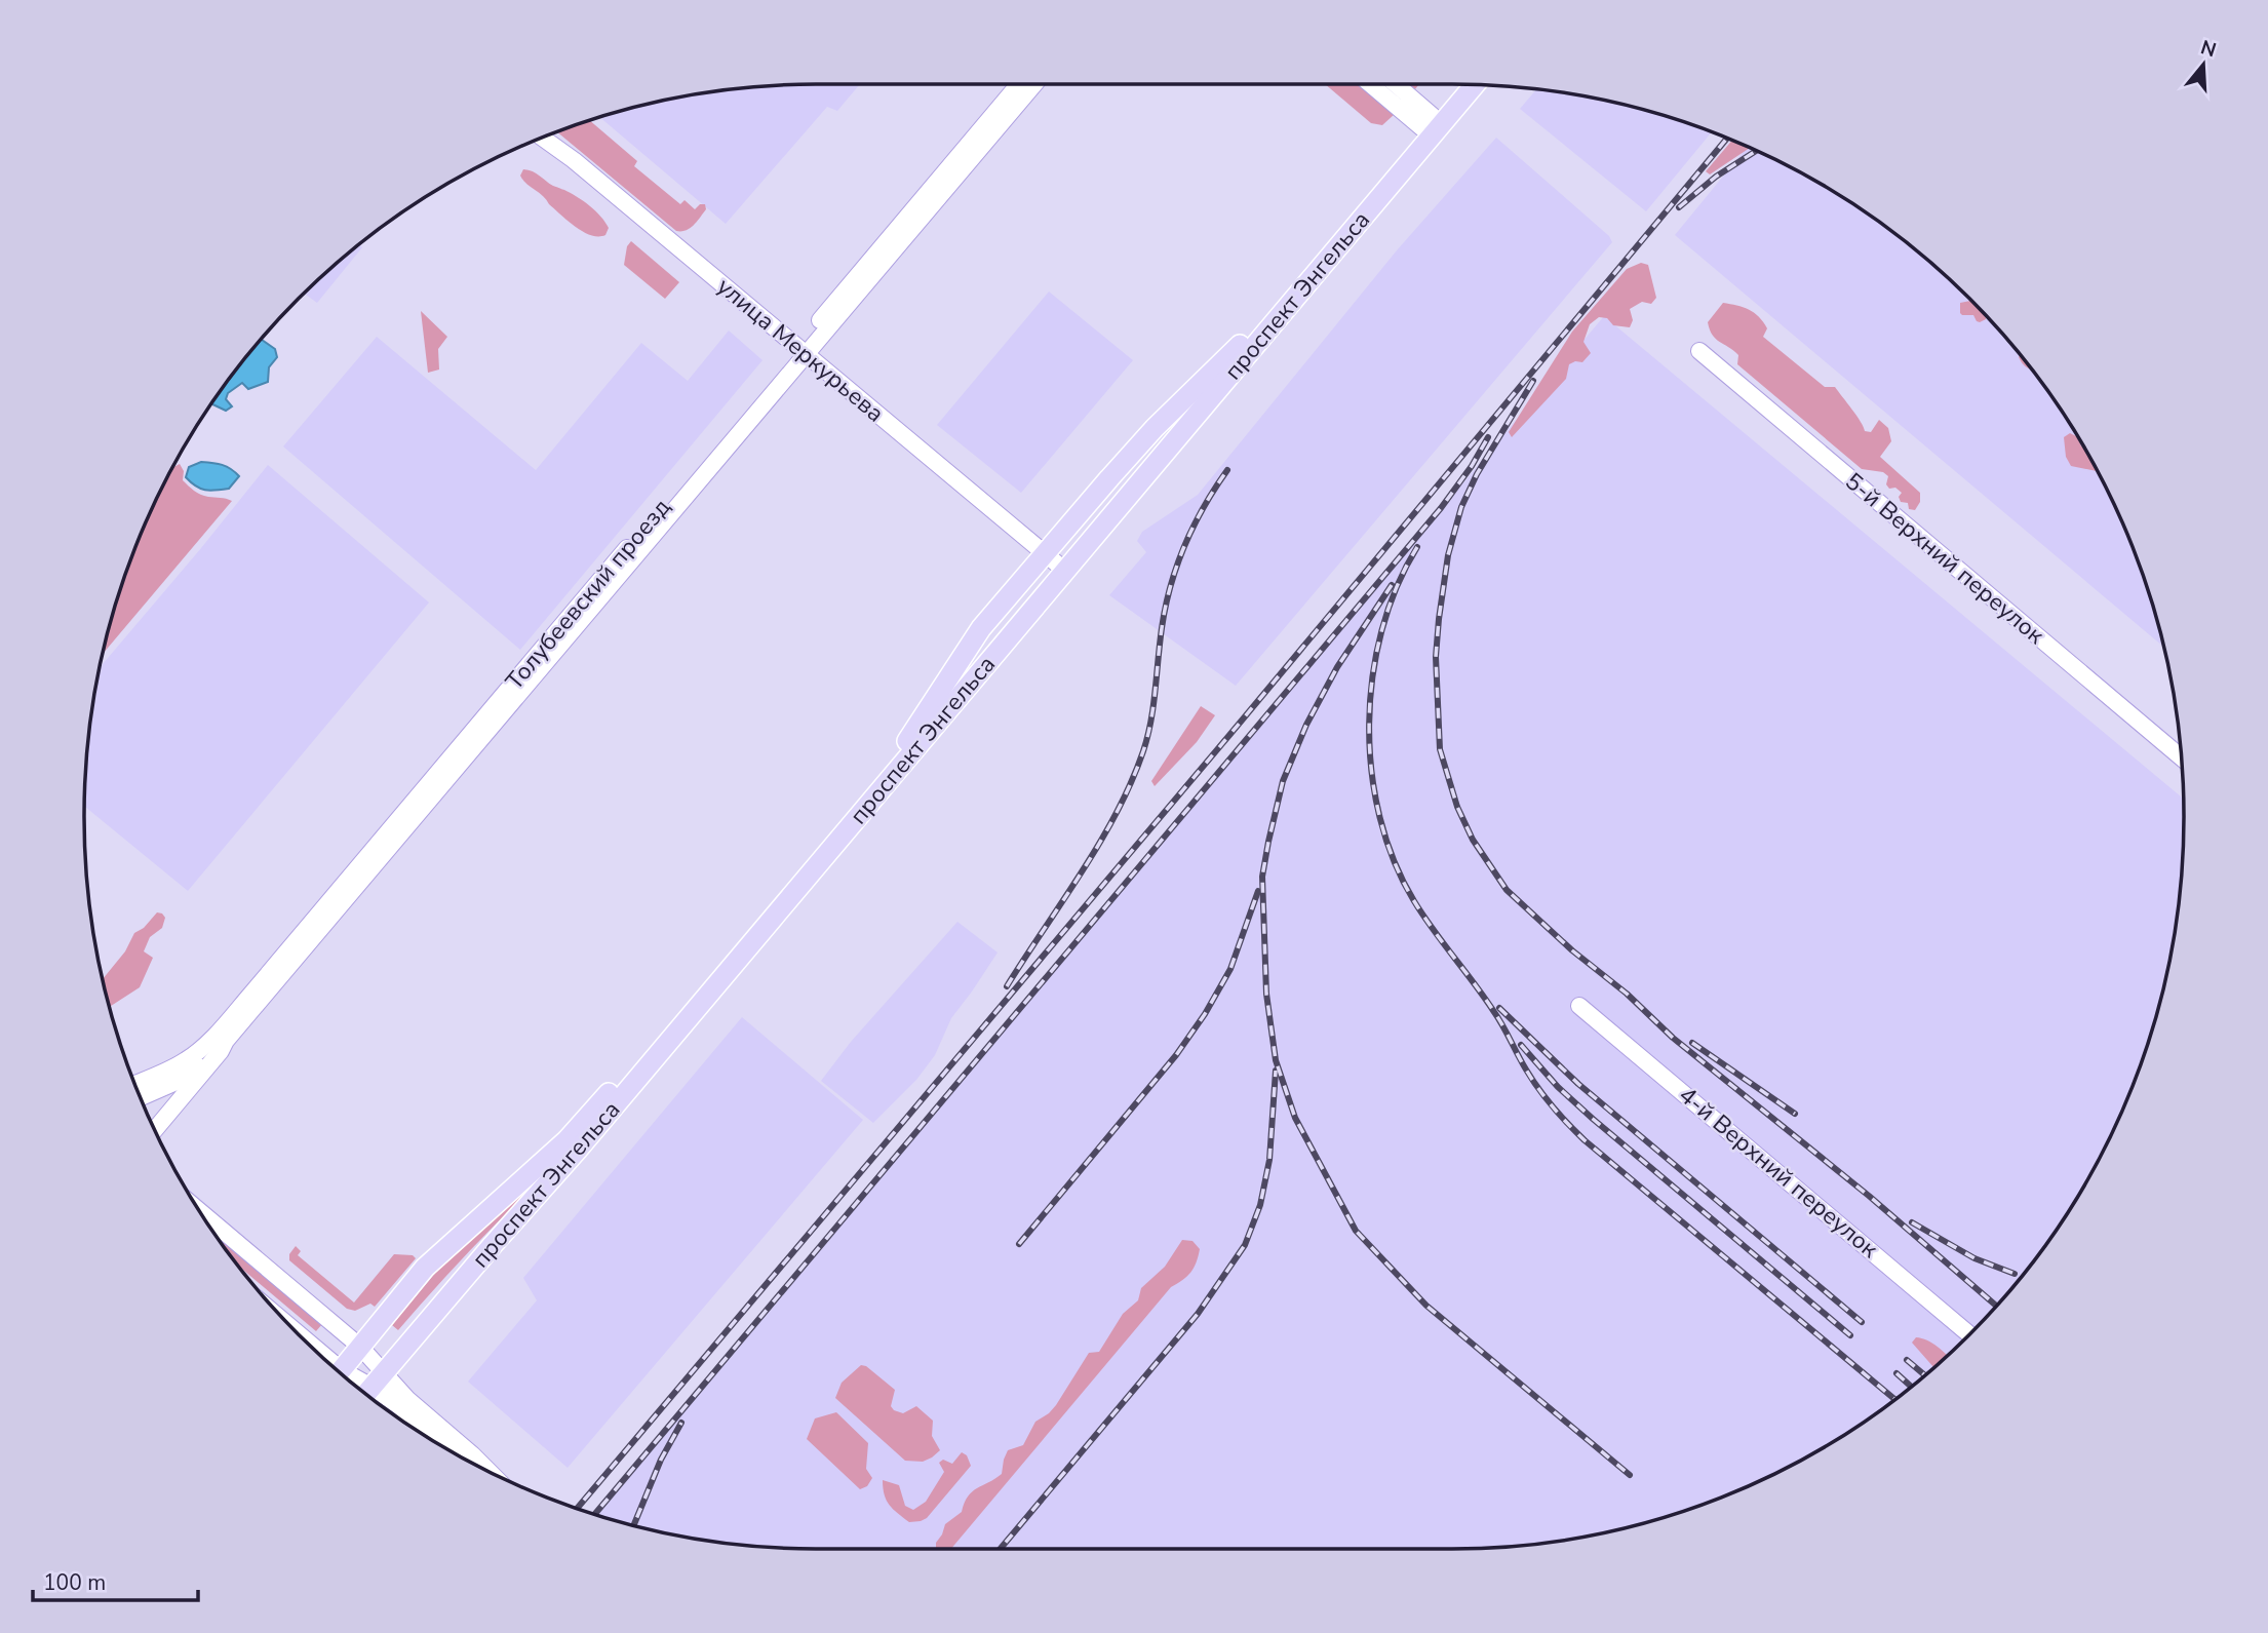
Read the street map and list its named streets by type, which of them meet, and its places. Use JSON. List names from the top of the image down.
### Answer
{
  "streets": {
    "main road": ["проспект Энгельса"],
    "street": [
      "улица Меркурьева",
      "5-й Верхний переулок",
      "Толубеевский проезд",
      "4-й Верхний переулок"
    ]
  },
  "crossings": [
    ["проспект Энгельса", "улица Меркурьева"],
    ["улица Меркурьева", "Толубеевский проезд"]
  ],
  "scale_bar": "100 m",
  "north": "top"
}
